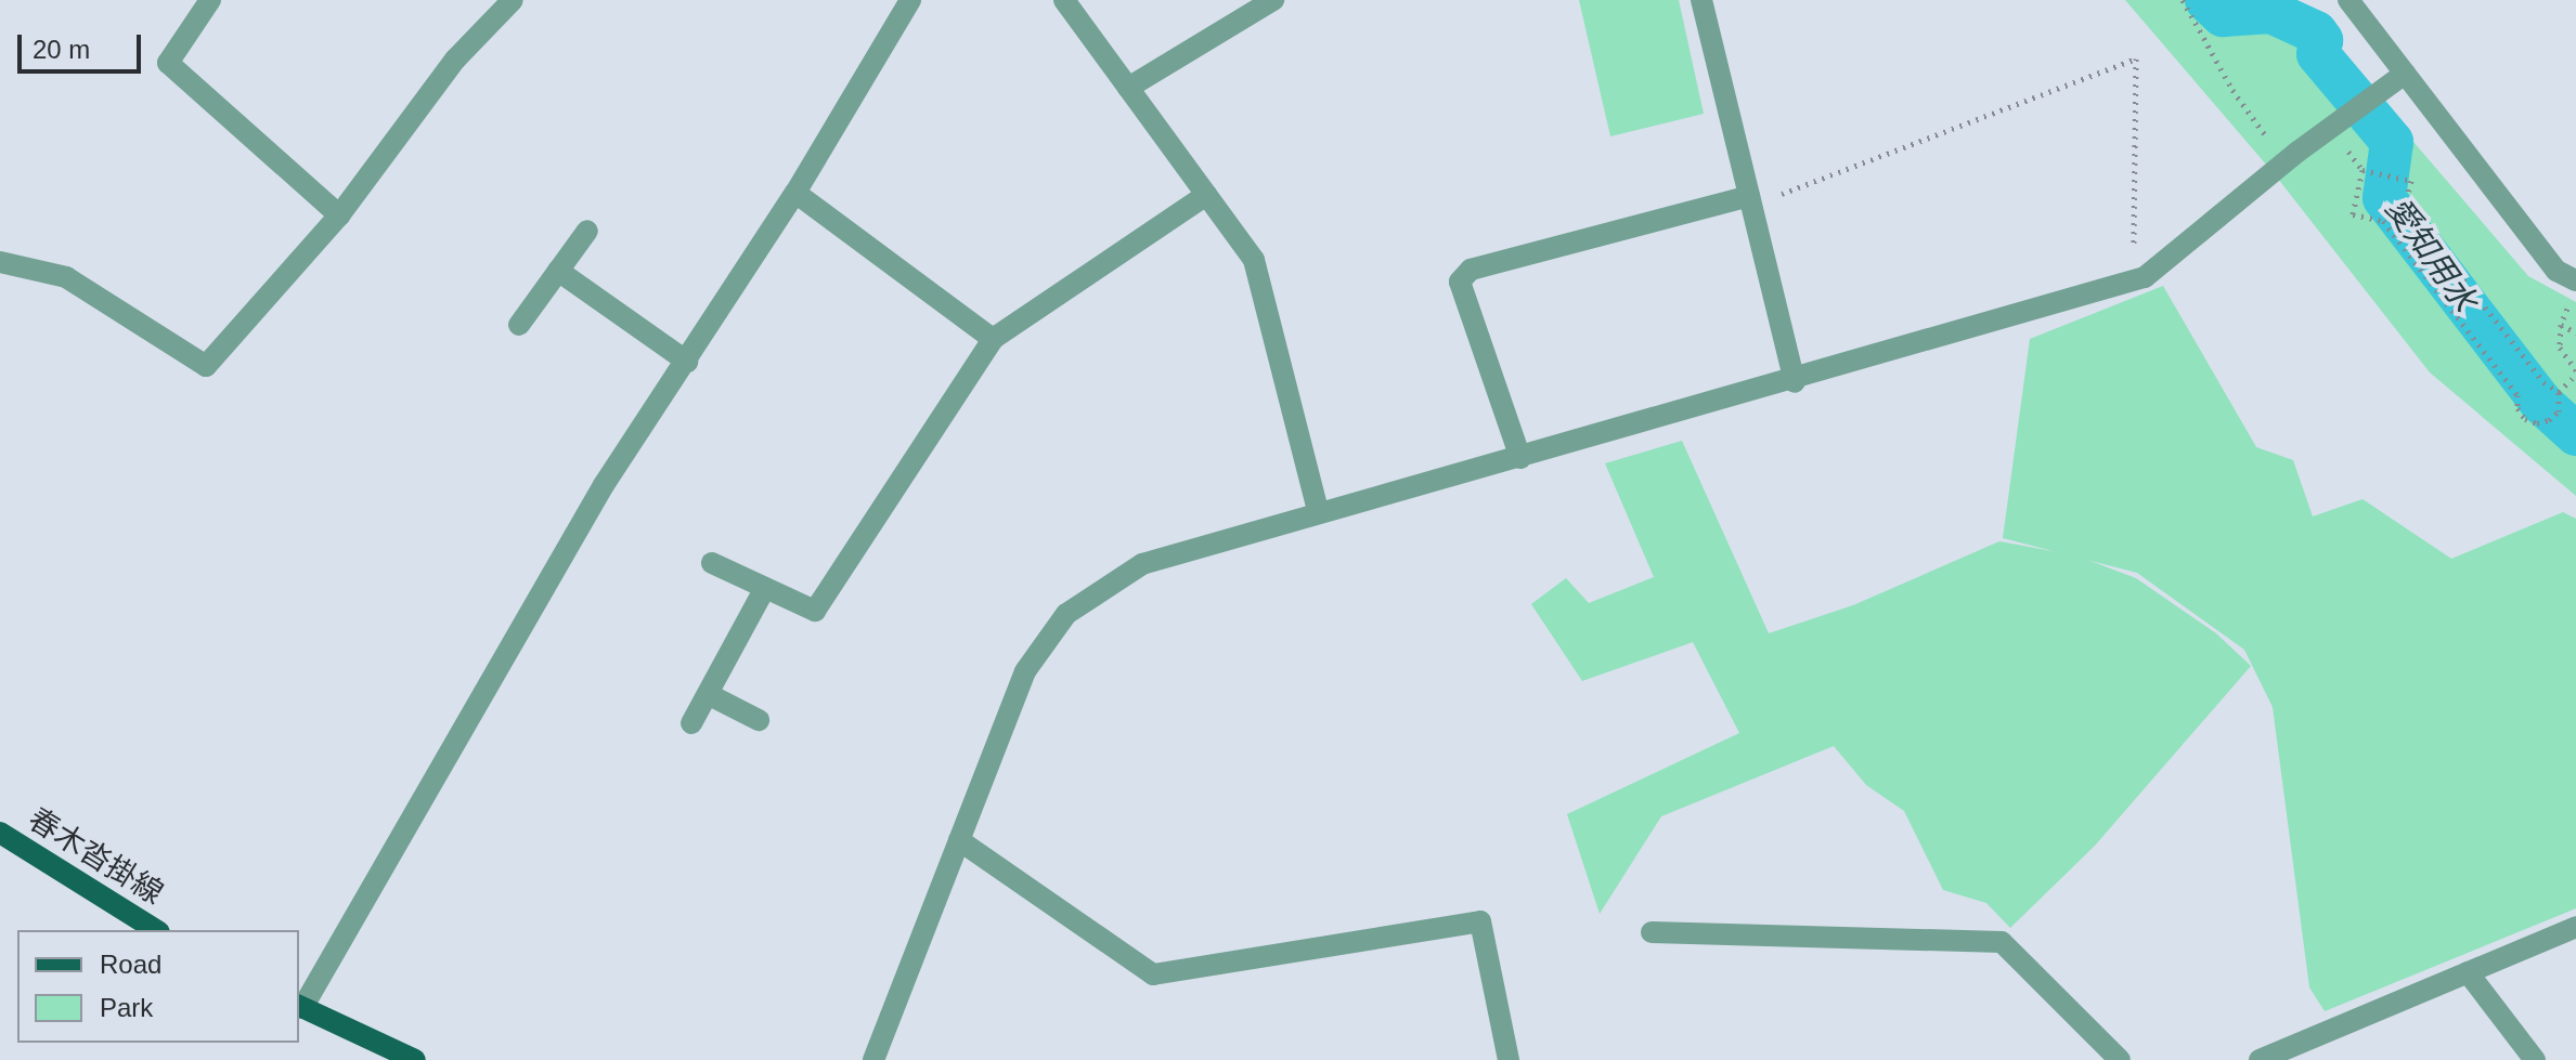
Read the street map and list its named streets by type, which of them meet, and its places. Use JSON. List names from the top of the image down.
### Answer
{
  "streets": {
    "main road": ["春木沓掛線"]
  },
  "water": ["愛知用水"],
  "legend": ["Road", "Park"],
  "scale_bar": "20 m"
}
